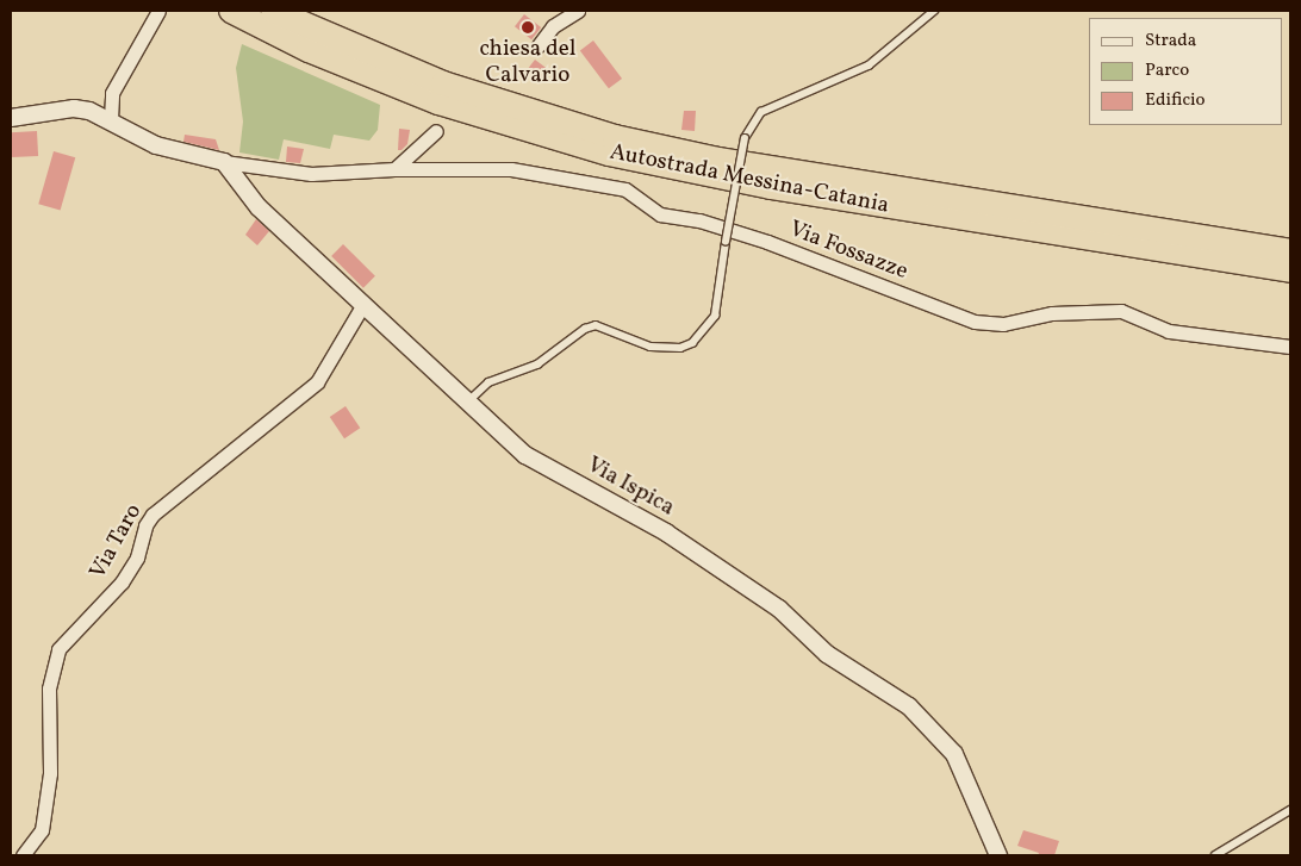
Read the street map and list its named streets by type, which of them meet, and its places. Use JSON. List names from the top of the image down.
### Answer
{
  "streets": {
    "highway": ["Autostrada Messina-Catania"],
    "street": ["Via Fossazze", "Via Ispica", "Via Taro"]
  },
  "crossings": [
    ["Via Ispica", "Via Taro"]
  ],
  "places": ["chiesa del Calvario"],
  "legend": ["Strada", "Parco", "Edificio"]
}
